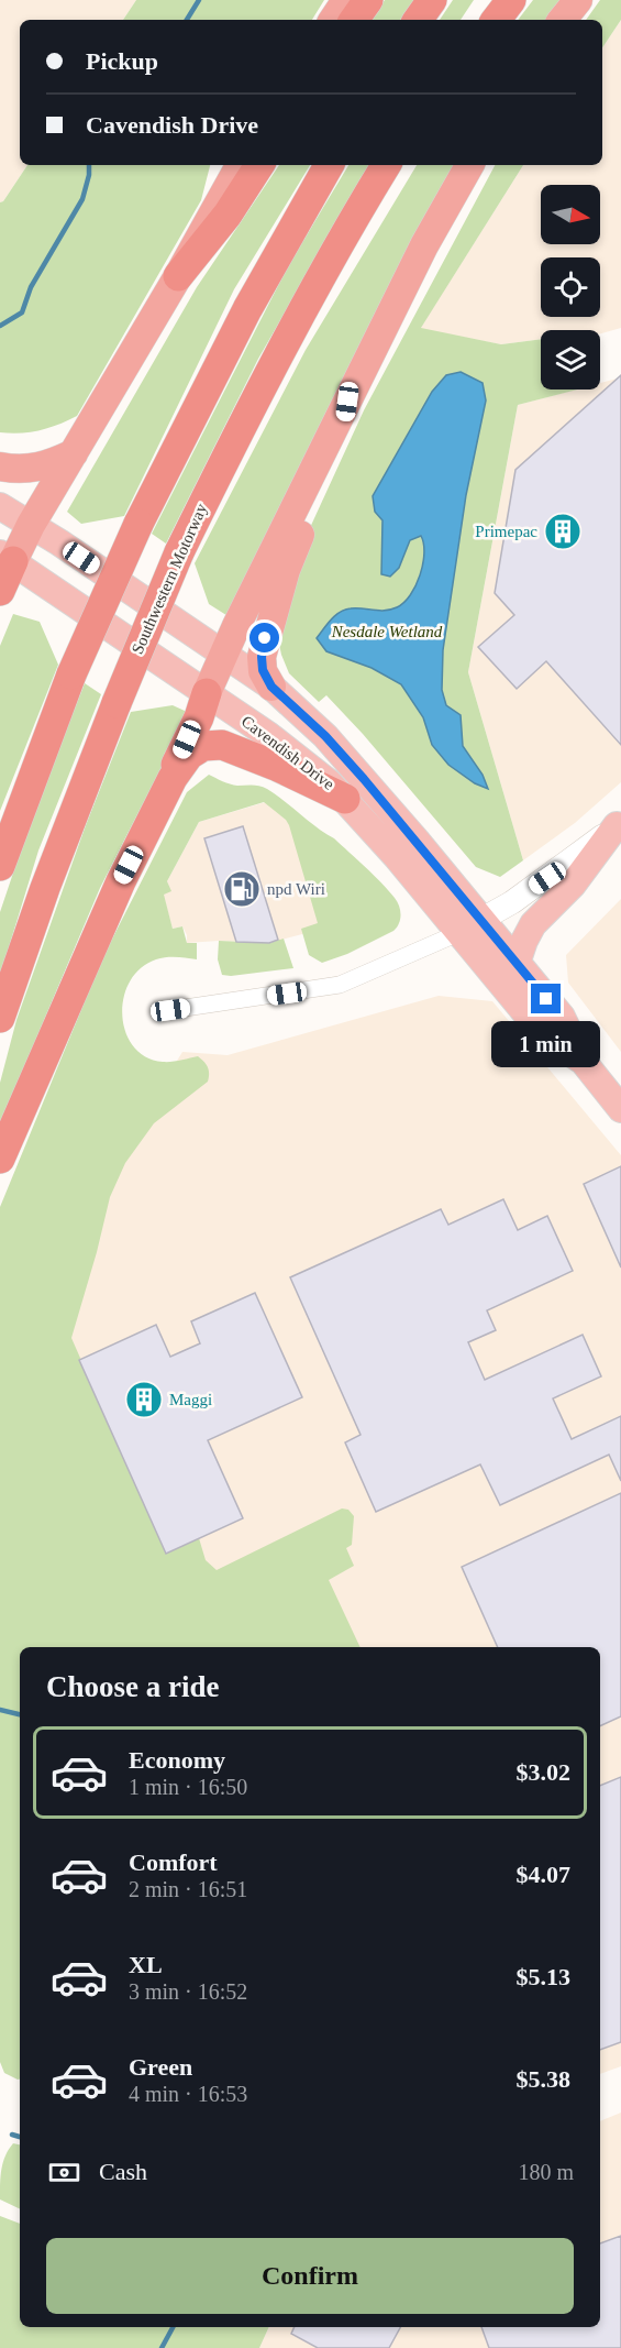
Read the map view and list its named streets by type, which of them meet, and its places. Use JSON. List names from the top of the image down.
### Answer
{
  "streets": {
    "highway": ["Southwestern Motorway"],
    "main road": ["Cavendish Drive"]
  },
  "parks": ["Nesdale Wetland"],
  "places": {
    "building": ["Primepac", "Maggi"],
    "fuel station": ["npd Wiri"]
  },
  "north": "right",
  "page": {
    "banner": ["Pickup", "Cavendish Drive"],
    "bubble": "1 min",
    "heading": "Choose a ride",
    "list": [
      {
        "name": "Economy",
        "note": "1 min · 16:50",
        "value": "$3.02"
      },
      {
        "name": "Comfort",
        "note": "2 min · 16:51",
        "value": "$4.07"
      },
      {
        "name": "XL",
        "note": "3 min · 16:52",
        "value": "$5.13"
      },
      {
        "name": "Green",
        "note": "4 min · 16:53",
        "value": "$5.38"
      }
    ],
    "pay": ["Cash", "180 m"],
    "buttons": "Confirm"
  }
}
